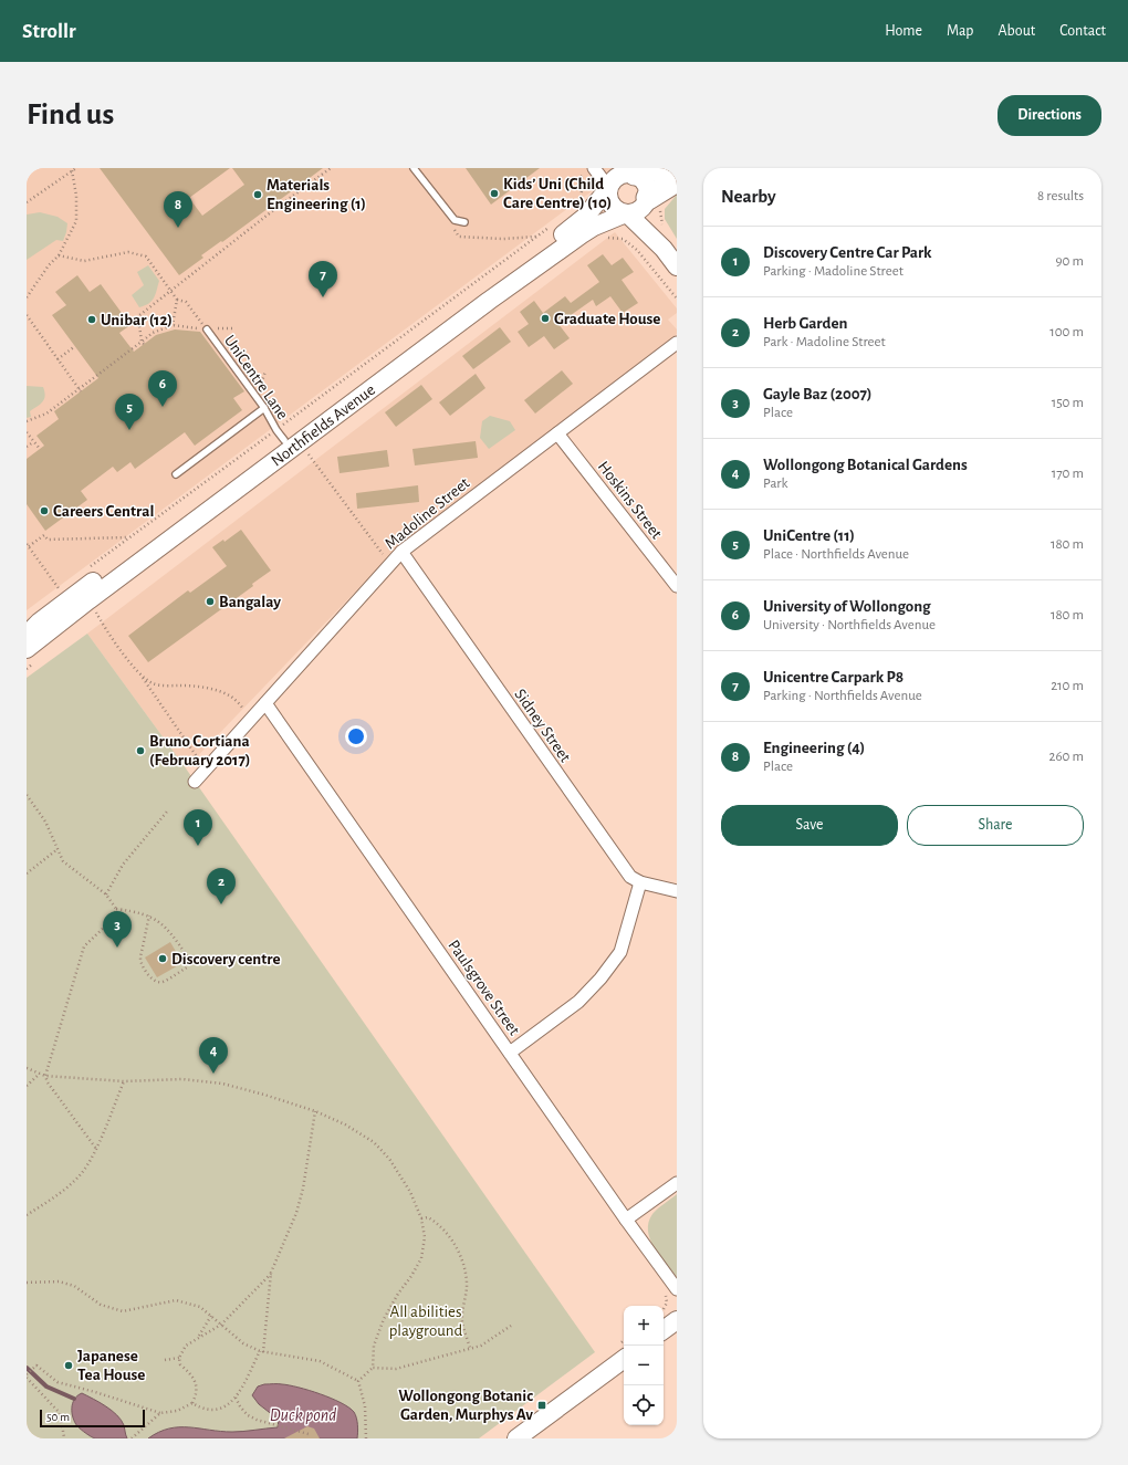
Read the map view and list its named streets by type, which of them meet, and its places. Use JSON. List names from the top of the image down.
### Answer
{
  "streets": {
    "main road": ["Northfields Avenue"],
    "street": [
      "Hoskins Street",
      "Madoline Street",
      "Sidney Street",
      "Paulsgrove Street"
    ],
    "lane": ["UniCentre Lane"]
  },
  "crossings": [
    ["UniCentre Lane", "Northfields Avenue"],
    ["Hoskins Street", "Madoline Street"],
    ["Madoline Street", "Sidney Street"],
    ["Madoline Street", "Paulsgrove Street"]
  ],
  "water": ["Duck pond"],
  "parks": ["All abilities playground"],
  "places": {
    "other": [
      "Kids’ Uni (Child Care Centre) (10)",
      "Materials Engineering (1)",
      "Graduate House",
      "Unibar (12)",
      "Careers Central",
      "Bangalay",
      "Bruno Cortiana (February 2017)",
      "Discovery centre",
      "Japanese Tea House"
    ],
    "transit": ["Wollongong Botanic Garden, Murphys Av"]
  },
  "scale_bar": "50 m",
  "page": {
    "header": "Strollr",
    "nav": [
      "Home",
      "Map",
      "About",
      "Contact"
    ],
    "buttons": [
      "Directions",
      ["Save", "Share"]
    ],
    "title": "Find us",
    "heading": ["Nearby", "8 results"],
    "pins": [
      "8",
      "7",
      "6",
      "5",
      "1",
      "2",
      "3",
      "4"
    ],
    "list": [
      {
        "mark": "1",
        "name": "Discovery Centre Car Park",
        "note": "Parking · Madoline Street",
        "value": "90 m"
      },
      {
        "mark": "2",
        "name": "Herb Garden",
        "note": "Park · Madoline Street",
        "value": "100 m"
      },
      {
        "mark": "3",
        "name": "Gayle Baz (2007)",
        "note": "Place",
        "value": "150 m"
      },
      {
        "mark": "4",
        "name": "Wollongong Botanical Gardens",
        "note": "Park",
        "value": "170 m"
      },
      {
        "mark": "5",
        "name": "UniCentre (11)",
        "note": "Place · Northfields Avenue",
        "value": "180 m"
      },
      {
        "mark": "6",
        "name": "University of Wollongong",
        "note": "University · Northfields Avenue",
        "value": "180 m"
      },
      {
        "mark": "7",
        "name": "Unicentre Carpark P8",
        "note": "Parking · Northfields Avenue",
        "value": "210 m"
      },
      {
        "mark": "8",
        "name": "Engineering (4)",
        "note": "Place",
        "value": "260 m"
      }
    ],
    "map_buttons": ["+", "−"],
    "scale": "50 m"
  }
}
